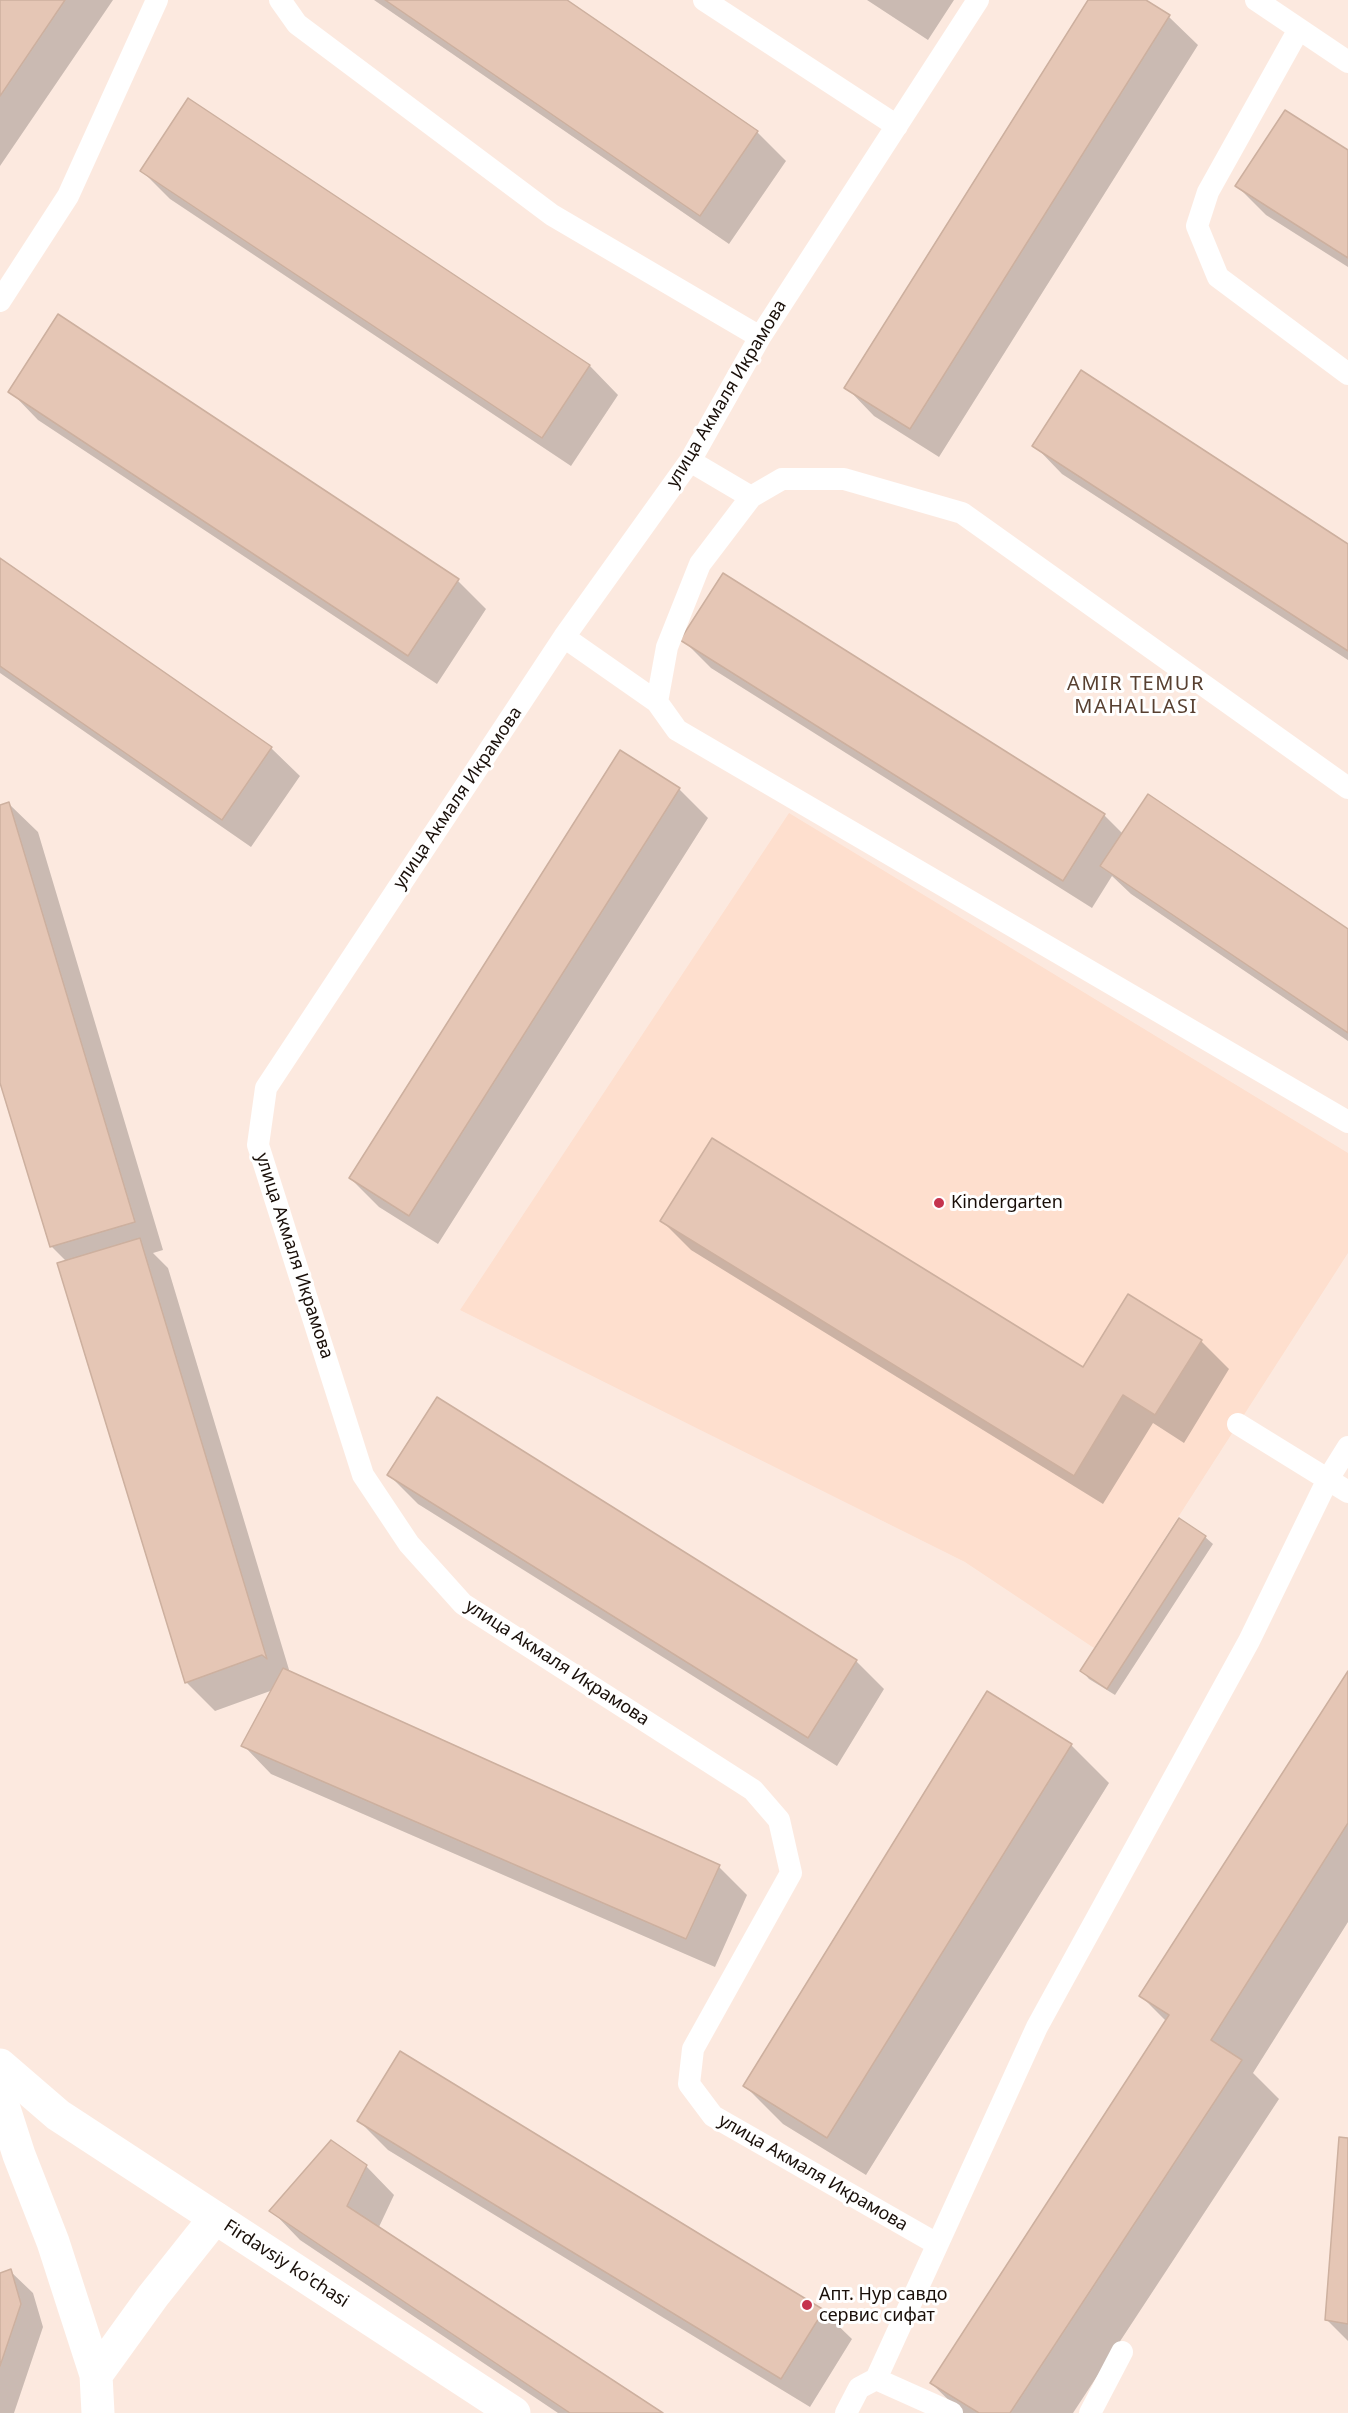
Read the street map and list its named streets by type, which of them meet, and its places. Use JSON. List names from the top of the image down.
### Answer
{
  "streets": {
    "main road": ["Firdavsiy ko'chasi"],
    "lane": ["улица Акмаля Икрамова"]
  },
  "districts": ["AMIR TEMUR MAHALLASI"],
  "places": ["Kindergarten", "Апт. Нур савдо сервис сифат"]
}
